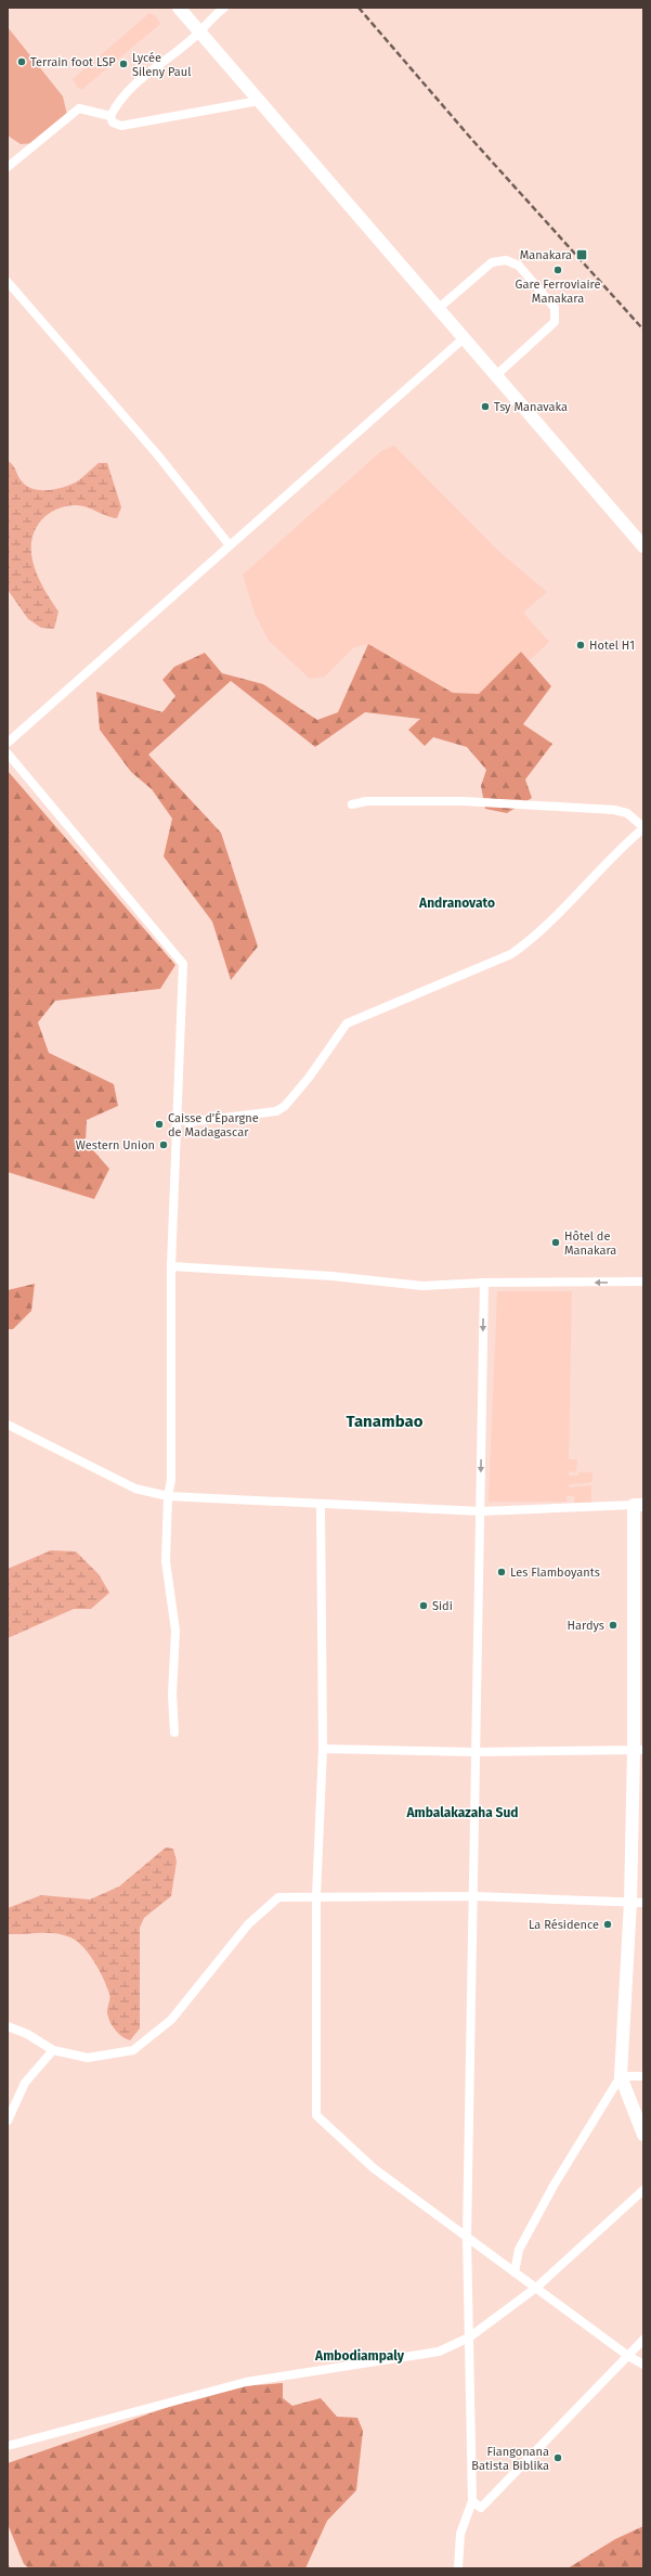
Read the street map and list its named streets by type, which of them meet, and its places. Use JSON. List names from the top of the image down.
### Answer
{
  "districts": [
    "Andranovato",
    "Tanambao",
    "Ambalakazaha Sud",
    "Ambodiampaly"
  ],
  "places": {
    "other": [
      "Terrain foot LSP",
      "Lycée Sileny Paul",
      "Gare Ferroviaire Manakara",
      "Tsy Manavaka",
      "Hotel H1",
      "Caisse d'Épargne de Madagascar",
      "Western Union",
      "Hôtel de Manakara",
      "Les Flamboyants",
      "Sidi",
      "Hardys",
      "La Résidence",
      "Fiangonana Batista Biblika"
    ],
    "transit": ["Manakara"]
  }
}
